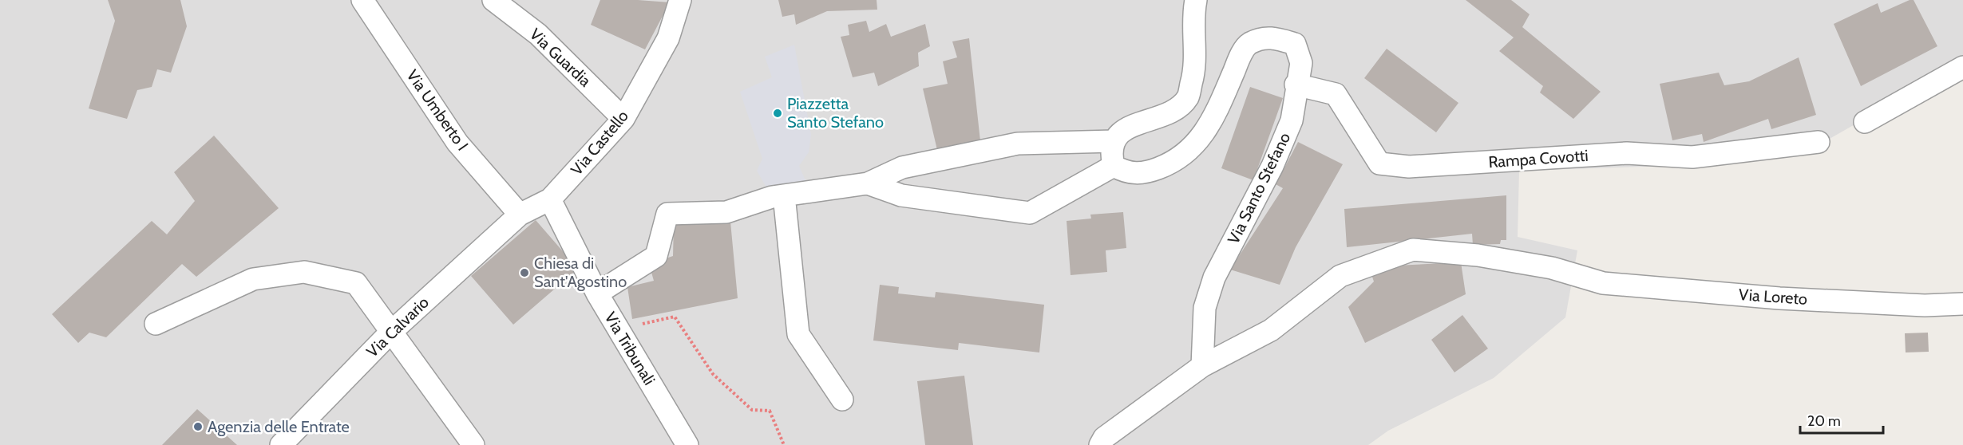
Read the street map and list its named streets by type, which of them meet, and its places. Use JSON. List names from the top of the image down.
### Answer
{
  "streets": {
    "street": [
      "Via Guardia",
      "Via Umberto I",
      "Via Castello",
      "Rampa Covotti",
      "Via Santo Stefano",
      "Via Loreto",
      "Via Calvario",
      "Via Tribunali"
    ]
  },
  "crossings": [
    ["Via Guardia", "Via Castello"],
    ["Via Umberto I", "Via Castello"],
    ["Via Umberto I", "Via Calvario"],
    ["Via Castello", "Via Calvario"],
    ["Via Castello", "Via Tribunali"],
    ["Rampa Covotti", "Via Santo Stefano"],
    ["Via Santo Stefano", "Via Loreto"]
  ],
  "places": ["Piazzetta Santo Stefano", "Chiesa di Sant'Agostino", "Agenzia delle Entrate"],
  "scale_bar": "20 m"
}
